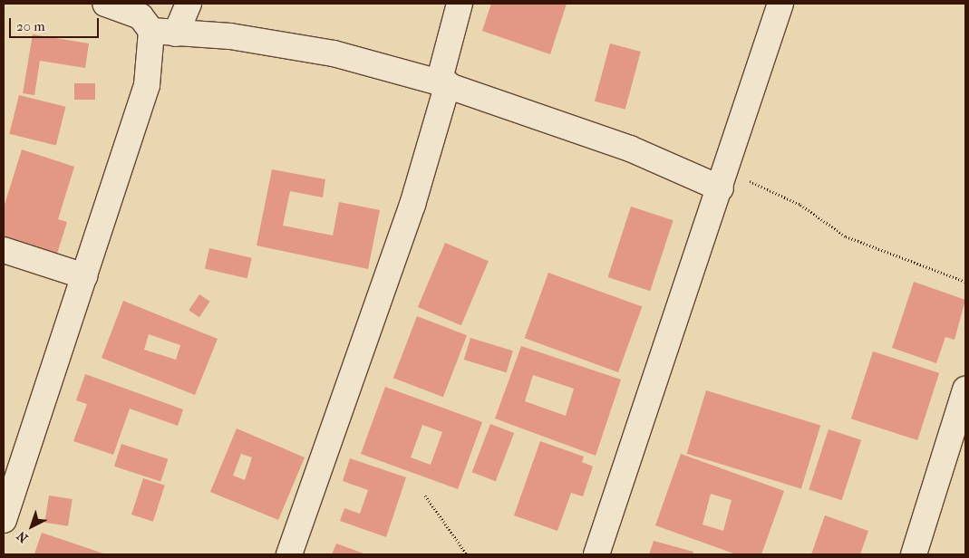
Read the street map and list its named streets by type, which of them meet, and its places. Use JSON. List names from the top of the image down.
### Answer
{
  "scale_bar": "20 m",
  "north": "bottom left"
}
